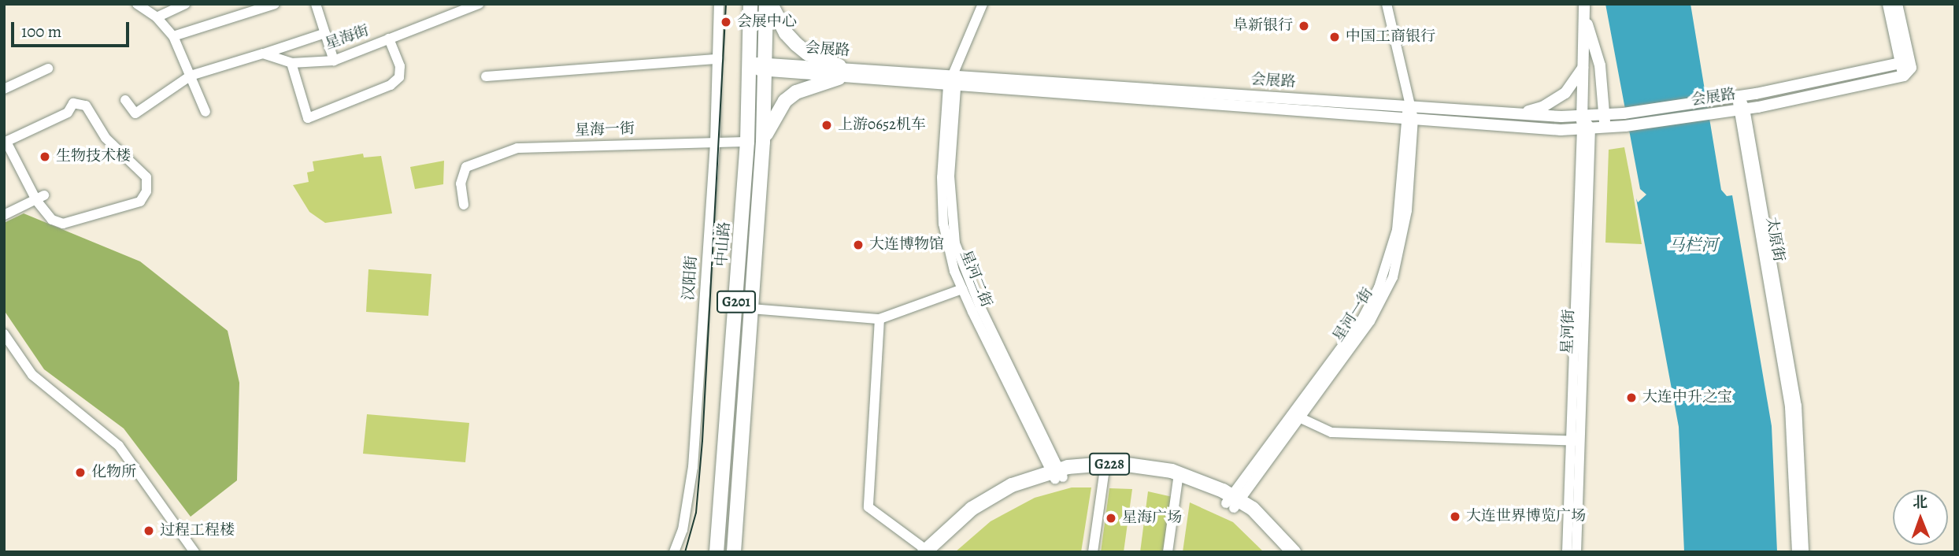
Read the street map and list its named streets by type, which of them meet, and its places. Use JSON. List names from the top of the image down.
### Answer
{
  "streets": {
    "highway": ["中山路", "G201", "G228"],
    "main road": ["会展路", "星河街"],
    "street": [
      "星海街",
      "星海一街",
      "太原街",
      "汉阳街",
      "星河二街",
      "星河一街"
    ]
  },
  "crossings": [
    ["会展路", "太原街"],
    ["会展路", "中山路"],
    ["会展路", "星河二街"],
    ["会展路", "G201"],
    ["会展路", "星河一街"],
    ["会展路", "星河街"],
    ["星海一街", "中山路"],
    ["星海一街", "汉阳街"],
    ["星河二街", "G228"],
    ["星河一街", "G228"]
  ],
  "water": ["马栏河"],
  "places": [
    "会展中心",
    "阜新银行",
    "中国工商银行",
    "上游0652机车",
    "生物技术楼",
    "大连博物馆",
    "大连中升之宝",
    "化物所",
    "大连世界博览广场",
    "星海广场",
    "过程工程楼"
  ],
  "scale_bar": "100 m",
  "north": "top"
}
